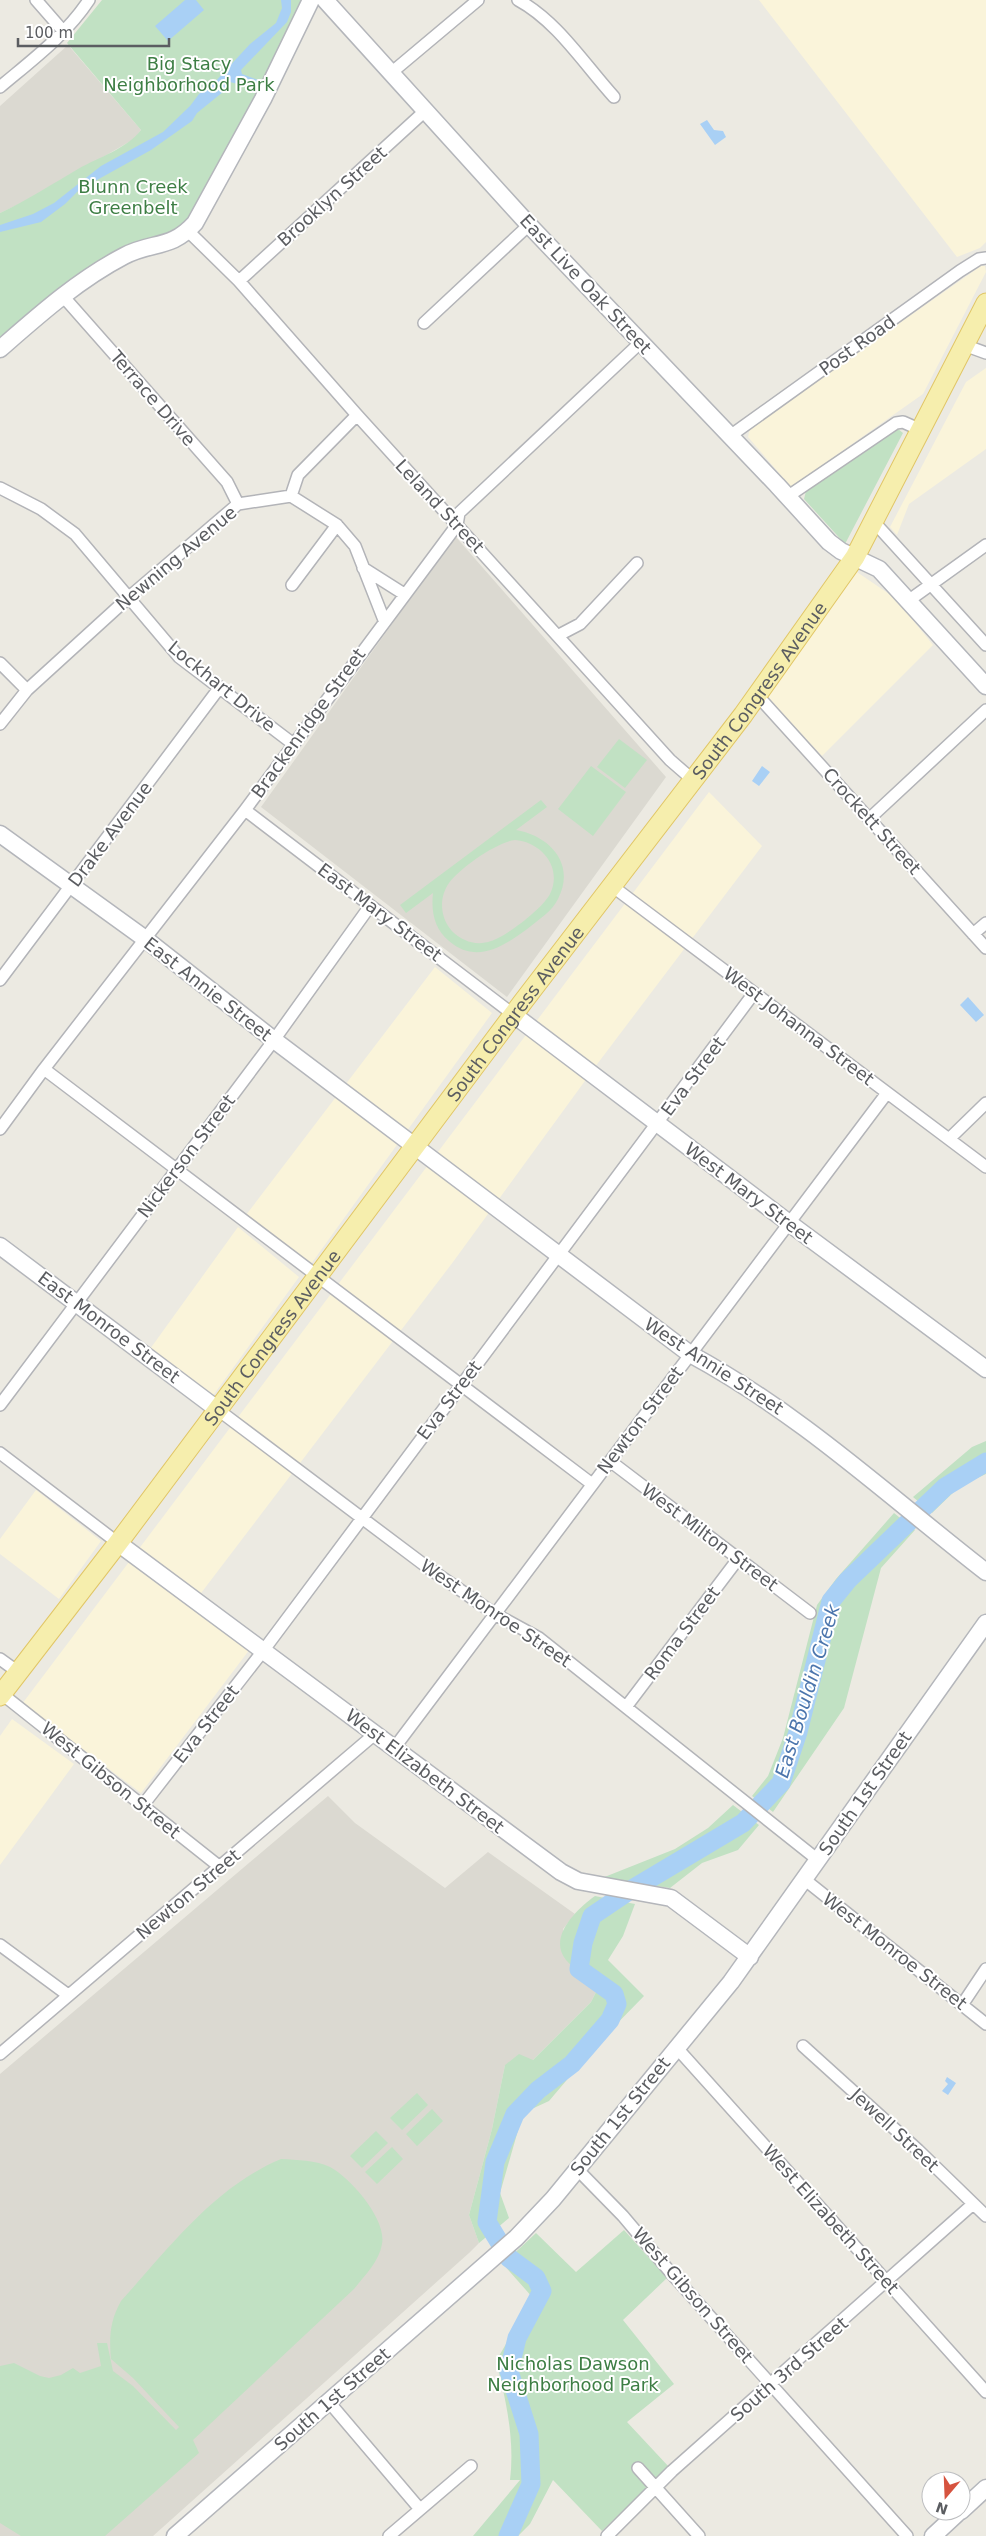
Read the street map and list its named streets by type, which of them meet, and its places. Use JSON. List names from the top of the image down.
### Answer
{
  "streets": {
    "main road": ["South Congress Avenue"],
    "street": [
      "Brooklyn Street",
      "East Live Oak Street",
      "Post Road",
      "Terrace Drive",
      "Leland Street",
      "Newning Avenue",
      "Lockhart Drive",
      "Brackenridge Street",
      "Crockett Street",
      "Drake Avenue",
      "East Mary Street",
      "East Annie Street",
      "West Johanna Street",
      "Eva Street",
      "Nickerson Street",
      "West Mary Street",
      "East Monroe Street",
      "West Annie Street",
      "Newton Street",
      "West Milton Street",
      "West Monroe Street",
      "Roma Street",
      "West Elizabeth Street",
      "West Gibson Street",
      "South 1st Street",
      "Jewell Street",
      "South 3rd Street"
    ]
  },
  "crossings": [
    ["Brooklyn Street", "East Live Oak Street"],
    ["Brooklyn Street", "Leland Street"],
    ["East Live Oak Street", "Post Road"],
    ["East Live Oak Street", "South Congress Avenue"],
    ["East Live Oak Street", "Brackenridge Street"],
    ["Terrace Drive", "Newning Avenue"],
    ["Leland Street", "South Congress Avenue"],
    ["Leland Street", "Brackenridge Street"],
    ["Newning Avenue", "Lockhart Drive"],
    ["Lockhart Drive", "Brackenridge Street"],
    ["Lockhart Drive", "Drake Avenue"],
    ["South Congress Avenue", "Crockett Street"],
    ["South Congress Avenue", "East Mary Street"],
    ["South Congress Avenue", "East Annie Street"],
    ["South Congress Avenue", "West Johanna Street"],
    ["South Congress Avenue", "West Mary Street"],
    ["South Congress Avenue", "East Monroe Street"],
    ["South Congress Avenue", "West Annie Street"],
    ["South Congress Avenue", "West Monroe Street"],
    ["South Congress Avenue", "West Elizabeth Street"],
    ["South Congress Avenue", "West Gibson Street"],
    ["Brackenridge Street", "East Mary Street"],
    ["Brackenridge Street", "East Annie Street"],
    ["Drake Avenue", "East Annie Street"],
    ["East Mary Street", "Nickerson Street"],
    ["East Mary Street", "West Mary Street"],
    ["East Annie Street", "Nickerson Street"],
    ["East Annie Street", "West Annie Street"],
    ["West Johanna Street", "Eva Street"],
    ["West Johanna Street", "Newton Street"],
    ["Eva Street", "West Mary Street"],
    ["Eva Street", "West Annie Street"],
    ["Eva Street", "West Monroe Street"],
    ["Eva Street", "West Elizabeth Street"],
    ["Eva Street", "West Gibson Street"],
    ["Nickerson Street", "East Monroe Street"],
    ["West Mary Street", "Newton Street"],
    ["East Monroe Street", "West Monroe Street"],
    ["West Annie Street", "Newton Street"],
    ["Newton Street", "West Milton Street"],
    ["Newton Street", "West Monroe Street"],
    ["Newton Street", "West Elizabeth Street"],
    ["Newton Street", "West Gibson Street"],
    ["West Milton Street", "Roma Street"],
    ["West Monroe Street", "Roma Street"],
    ["West Monroe Street", "South 1st Street"],
    ["West Elizabeth Street", "South 1st Street"],
    ["West Elizabeth Street", "South 3rd Street"],
    ["West Gibson Street", "South 1st Street"],
    ["West Gibson Street", "South 3rd Street"],
    ["Jewell Street", "South 3rd Street"]
  ],
  "water": ["East Bouldin Creek"],
  "parks": ["Big Stacy Neighborhood Park", "Blunn Creek Greenbelt", "Nicholas Dawson Neighborhood Park"],
  "scale_bar": "100 m",
  "north": "bottom"
}
